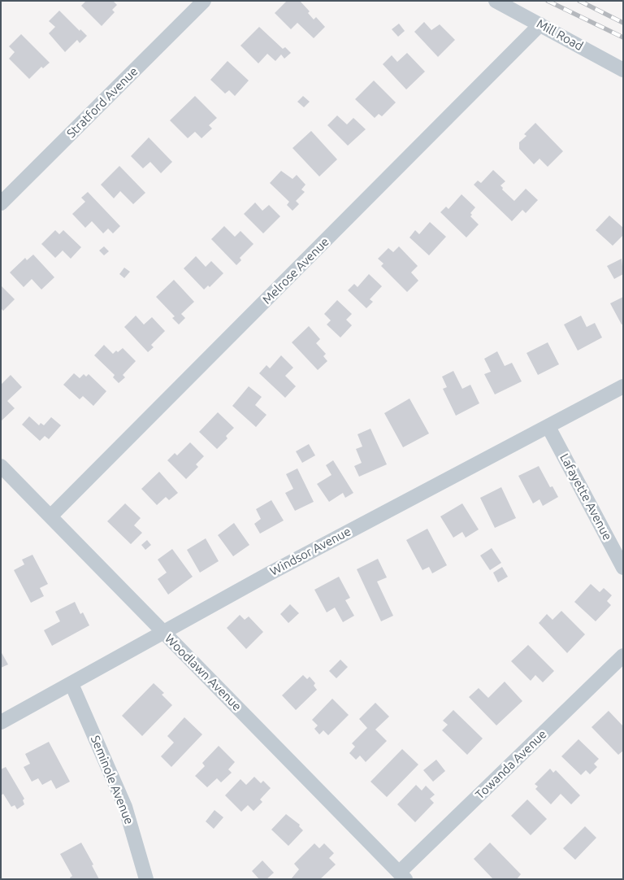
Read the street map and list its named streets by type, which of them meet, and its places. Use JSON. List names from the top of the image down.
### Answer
{
  "streets": {
    "street": [
      "Mill Road",
      "Stratford Avenue",
      "Melrose Avenue",
      "Lafayette Avenue",
      "Windsor Avenue",
      "Woodlawn Avenue",
      "Towanda Avenue",
      "Seminole Avenue"
    ]
  },
  "crossings": [
    ["Mill Road", "Melrose Avenue"],
    ["Melrose Avenue", "Woodlawn Avenue"],
    ["Lafayette Avenue", "Windsor Avenue"],
    ["Windsor Avenue", "Woodlawn Avenue"],
    ["Windsor Avenue", "Seminole Avenue"],
    ["Woodlawn Avenue", "Towanda Avenue"]
  ]
}
